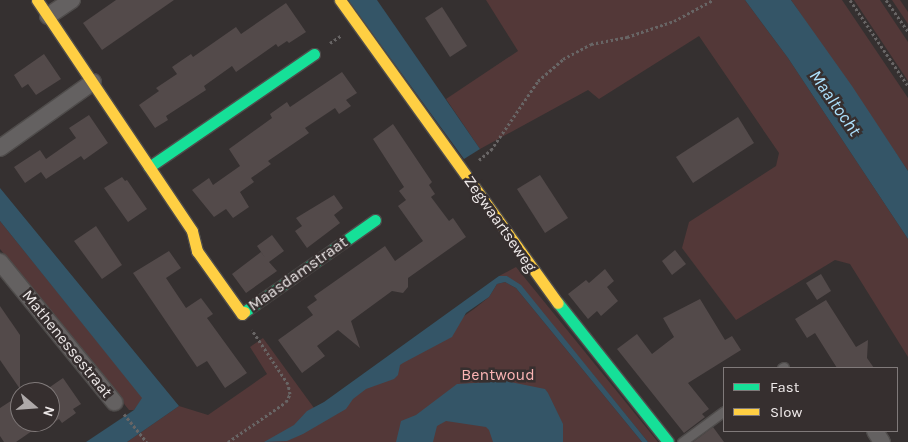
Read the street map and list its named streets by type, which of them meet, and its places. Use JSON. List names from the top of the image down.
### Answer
{
  "streets": {
    "street": ["Zegwaartseweg", "Maasdamstraat", "Mathenessestraat"]
  },
  "water": ["Maaltocht"],
  "parks": ["Bentwoud"],
  "legend": ["Fast", "Slow"],
  "north": "right"
}
